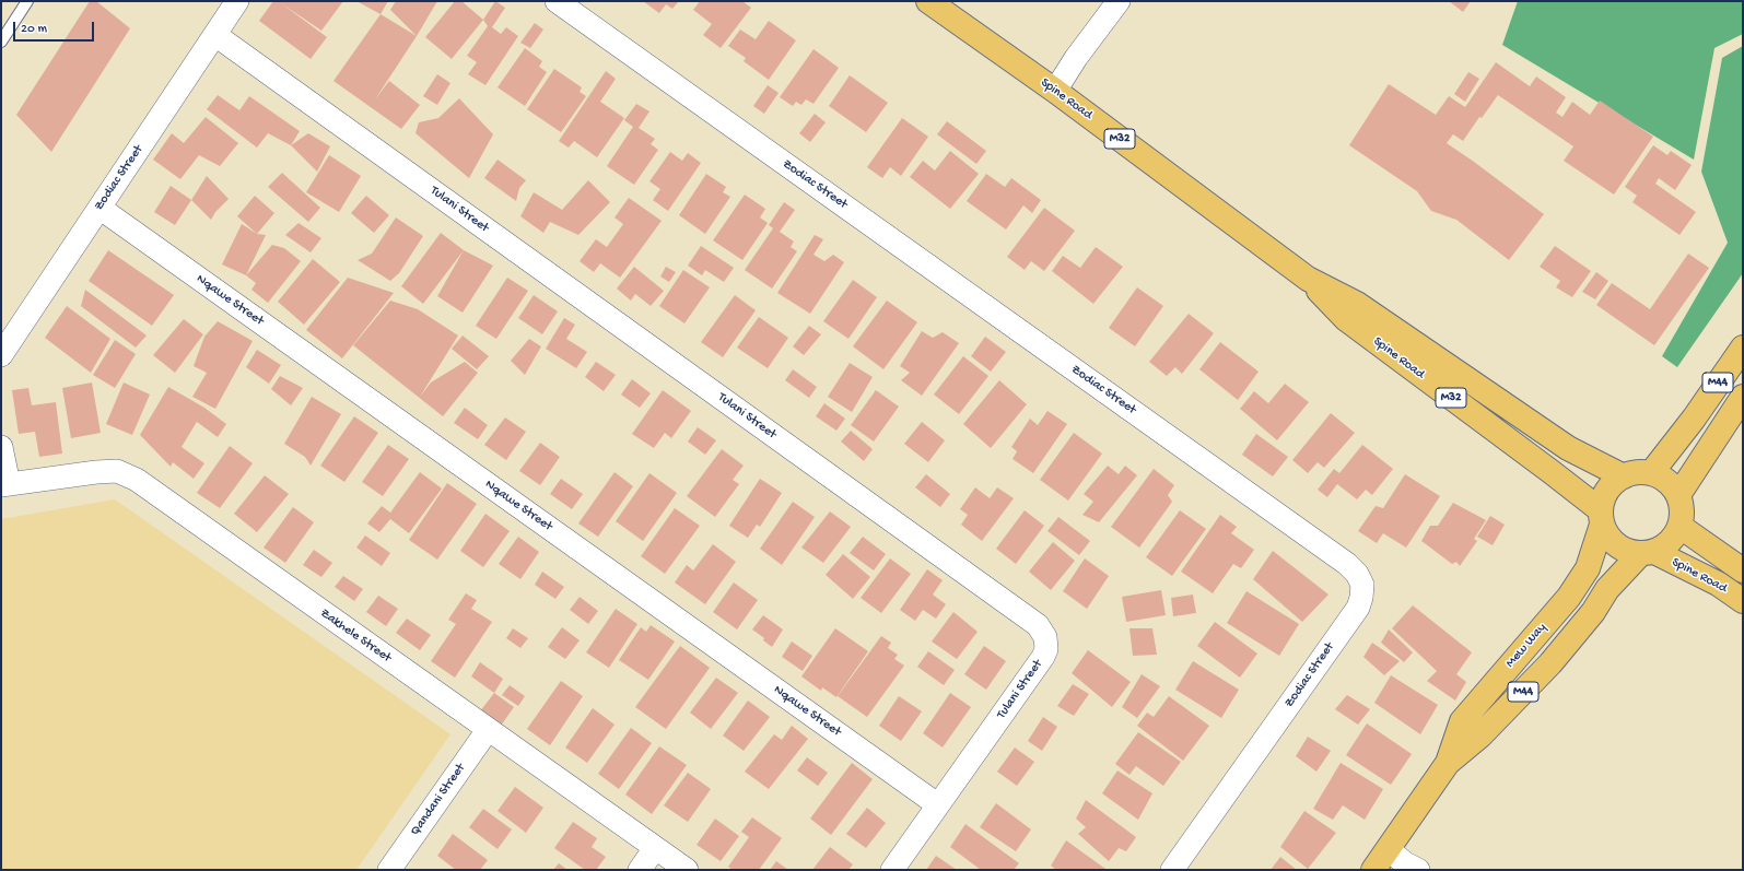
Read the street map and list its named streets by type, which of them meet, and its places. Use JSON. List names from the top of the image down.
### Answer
{
  "streets": {
    "main road": [
      "Spine Road",
      "M32",
      "M44",
      "Mew Way"
    ],
    "street": [
      "Zodiac Street",
      "Tulani Street",
      "Nqawe Street",
      "Zakhele Street",
      "Qandani Street"
    ]
  },
  "crossings": [
    ["Spine Road", "M32"],
    ["Spine Road", "M44"],
    ["Spine Road", "Mew Way"],
    ["M32", "M44"],
    ["M32", "Mew Way"],
    ["Zodiac Street", "Tulani Street"],
    ["Zodiac Street", "Nqawe Street"],
    ["Tulani Street", "Nqawe Street"],
    ["M44", "Mew Way"],
    ["Zakhele Street", "Qandani Street"]
  ],
  "scale_bar": "20 m"
}
